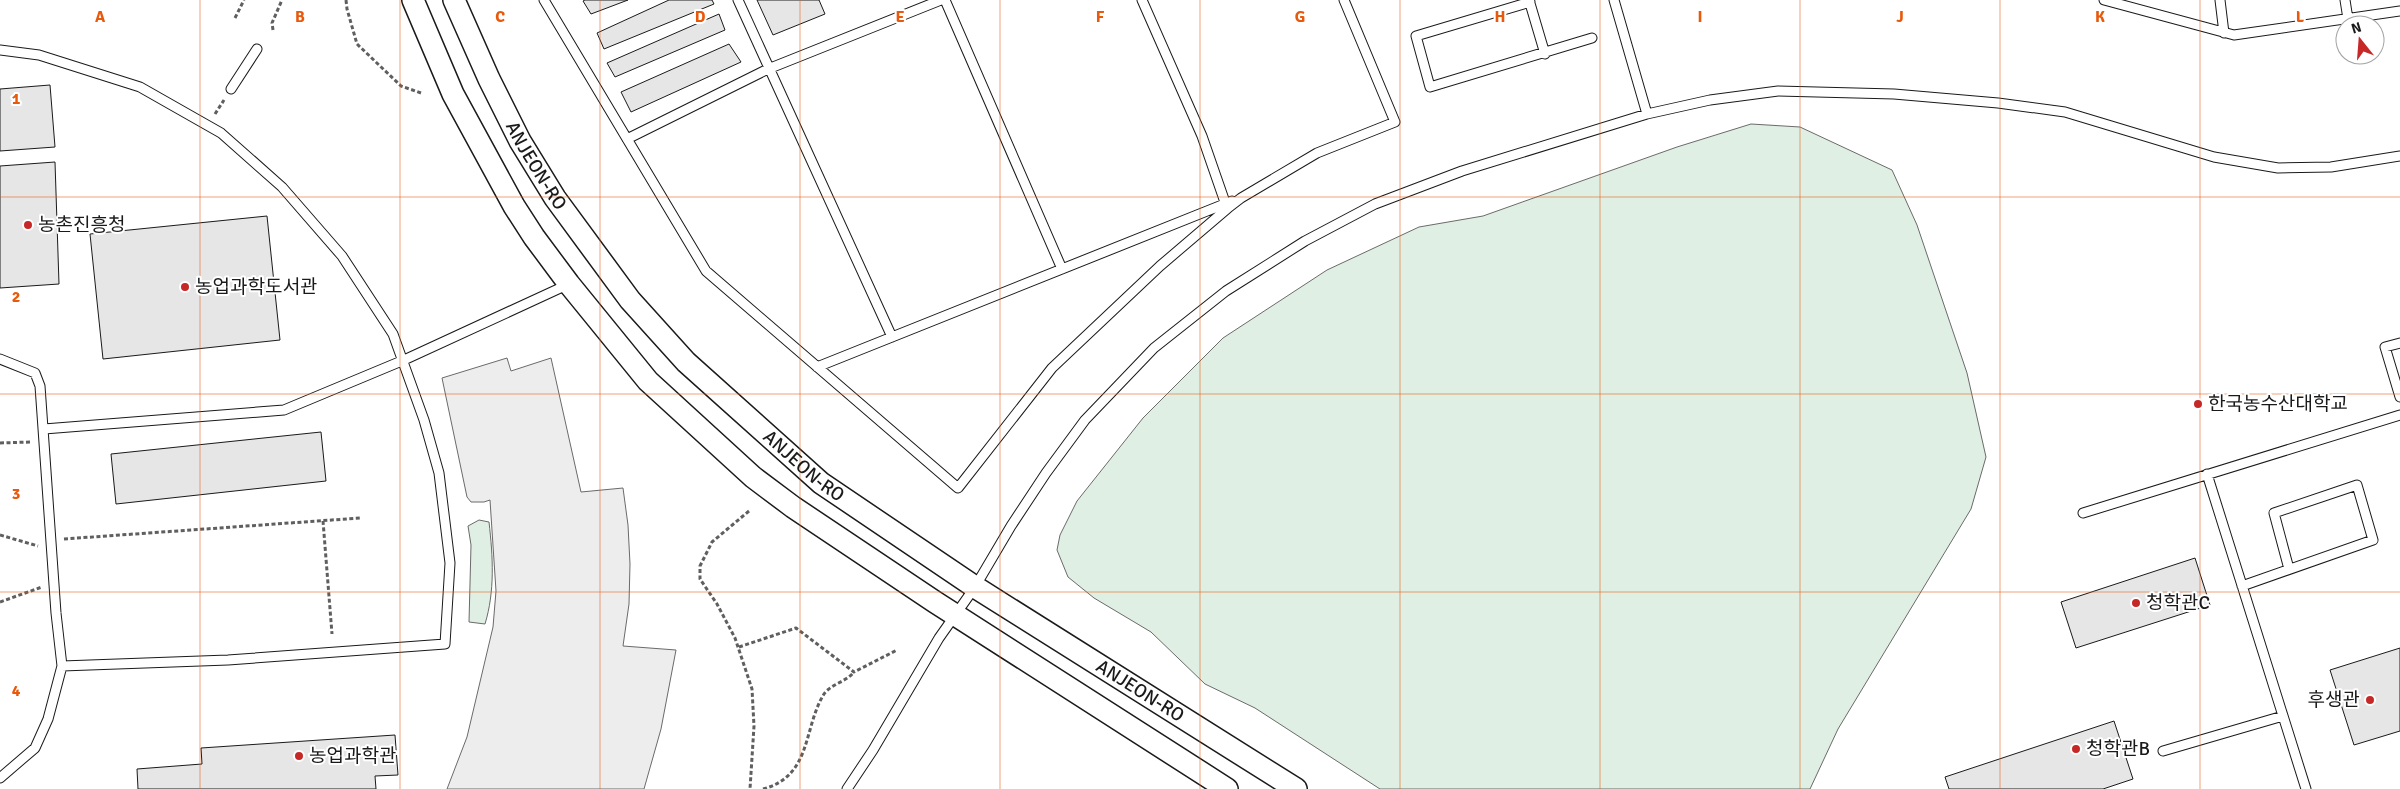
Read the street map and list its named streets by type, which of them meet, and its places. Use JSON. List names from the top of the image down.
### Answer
{
  "streets": {
    "street": ["ANJEON-RO"]
  },
  "places": [
    "농촌진흥청",
    "농업과학도서관",
    "한국농수산대학교",
    "청학관C",
    "후생관",
    "청학관B",
    "농업과학관"
  ],
  "north": "top",
  "grid": {
    "columns": [
      "A",
      "B",
      "C",
      "D",
      "E",
      "F",
      "G",
      "H",
      "I",
      "J",
      "K",
      "L"
    ],
    "rows": [
      "1",
      "2",
      "3",
      "4"
    ]
  }
}
